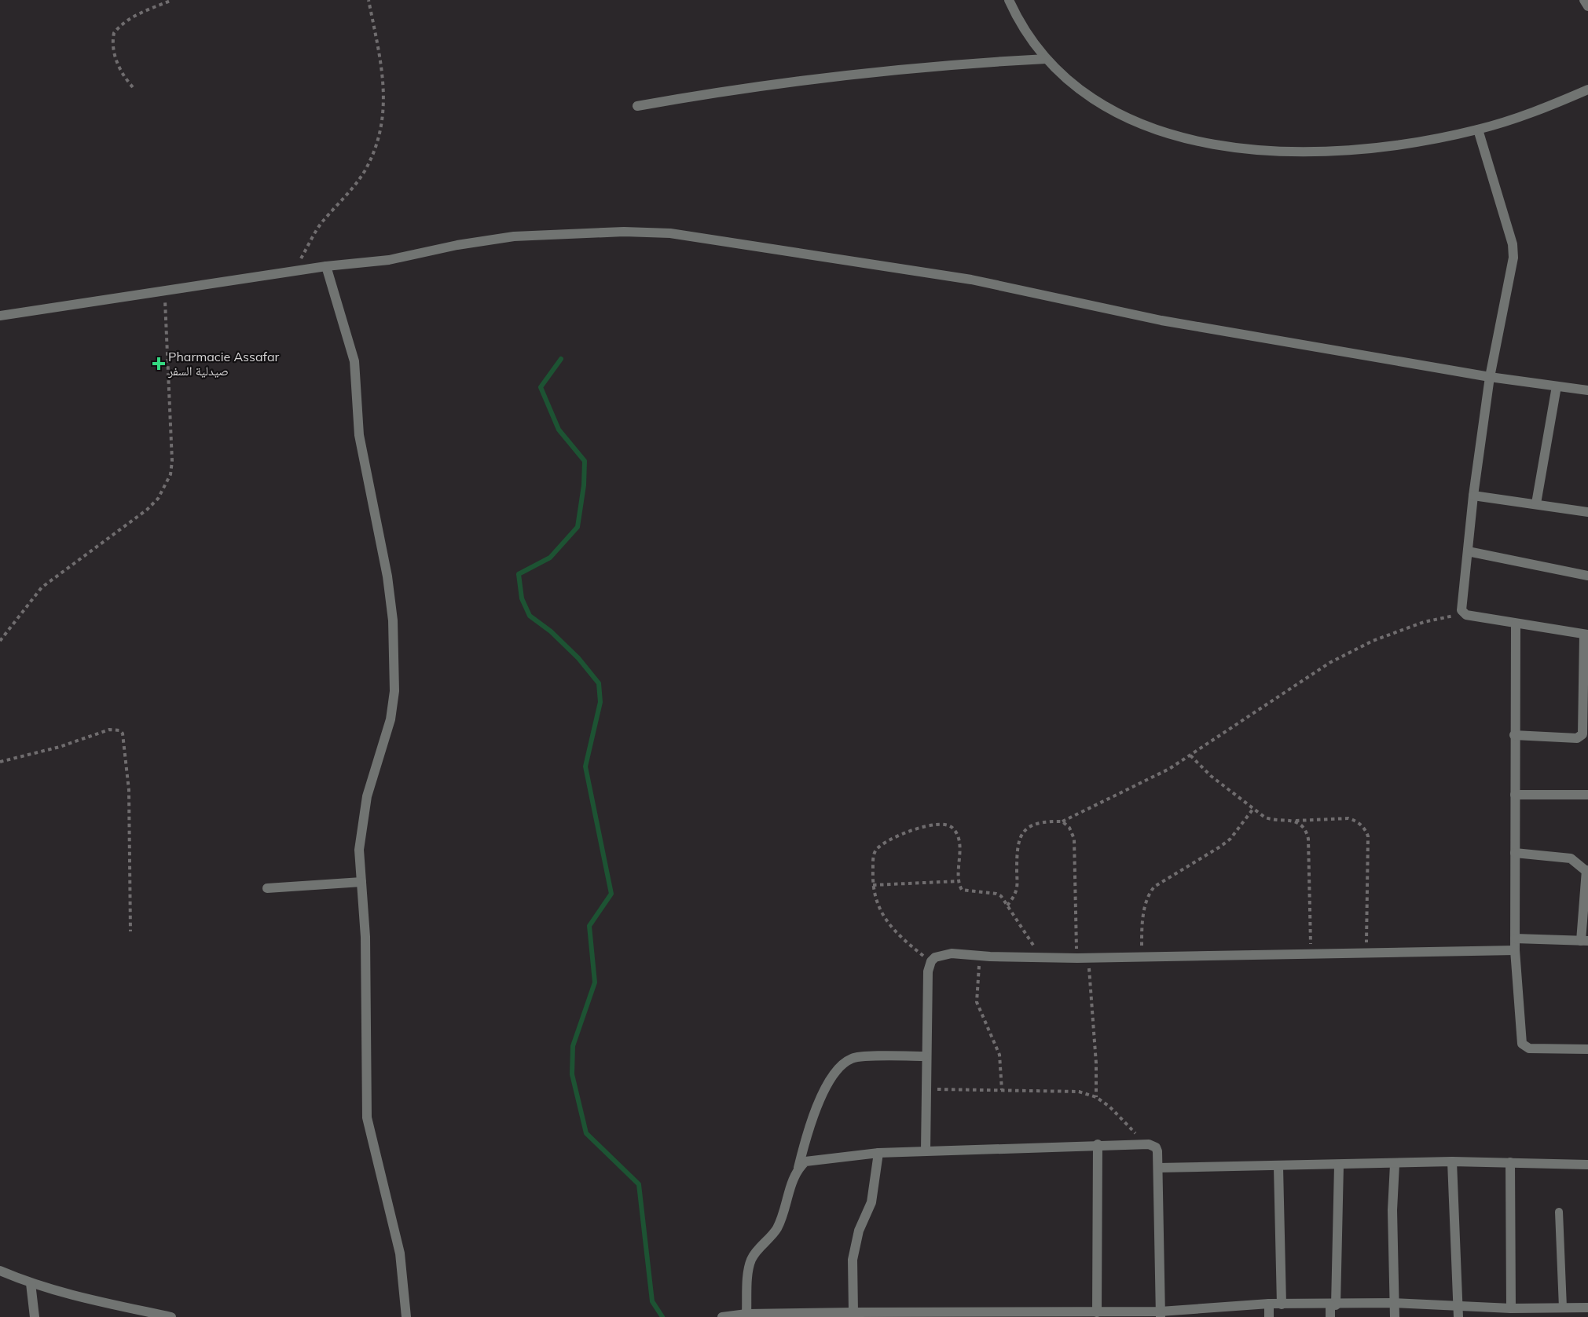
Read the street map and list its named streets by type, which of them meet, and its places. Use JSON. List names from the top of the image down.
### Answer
{
  "places": {
    "health": ["Pharmacie Assafar صيدلية السفر"]
  }
}
